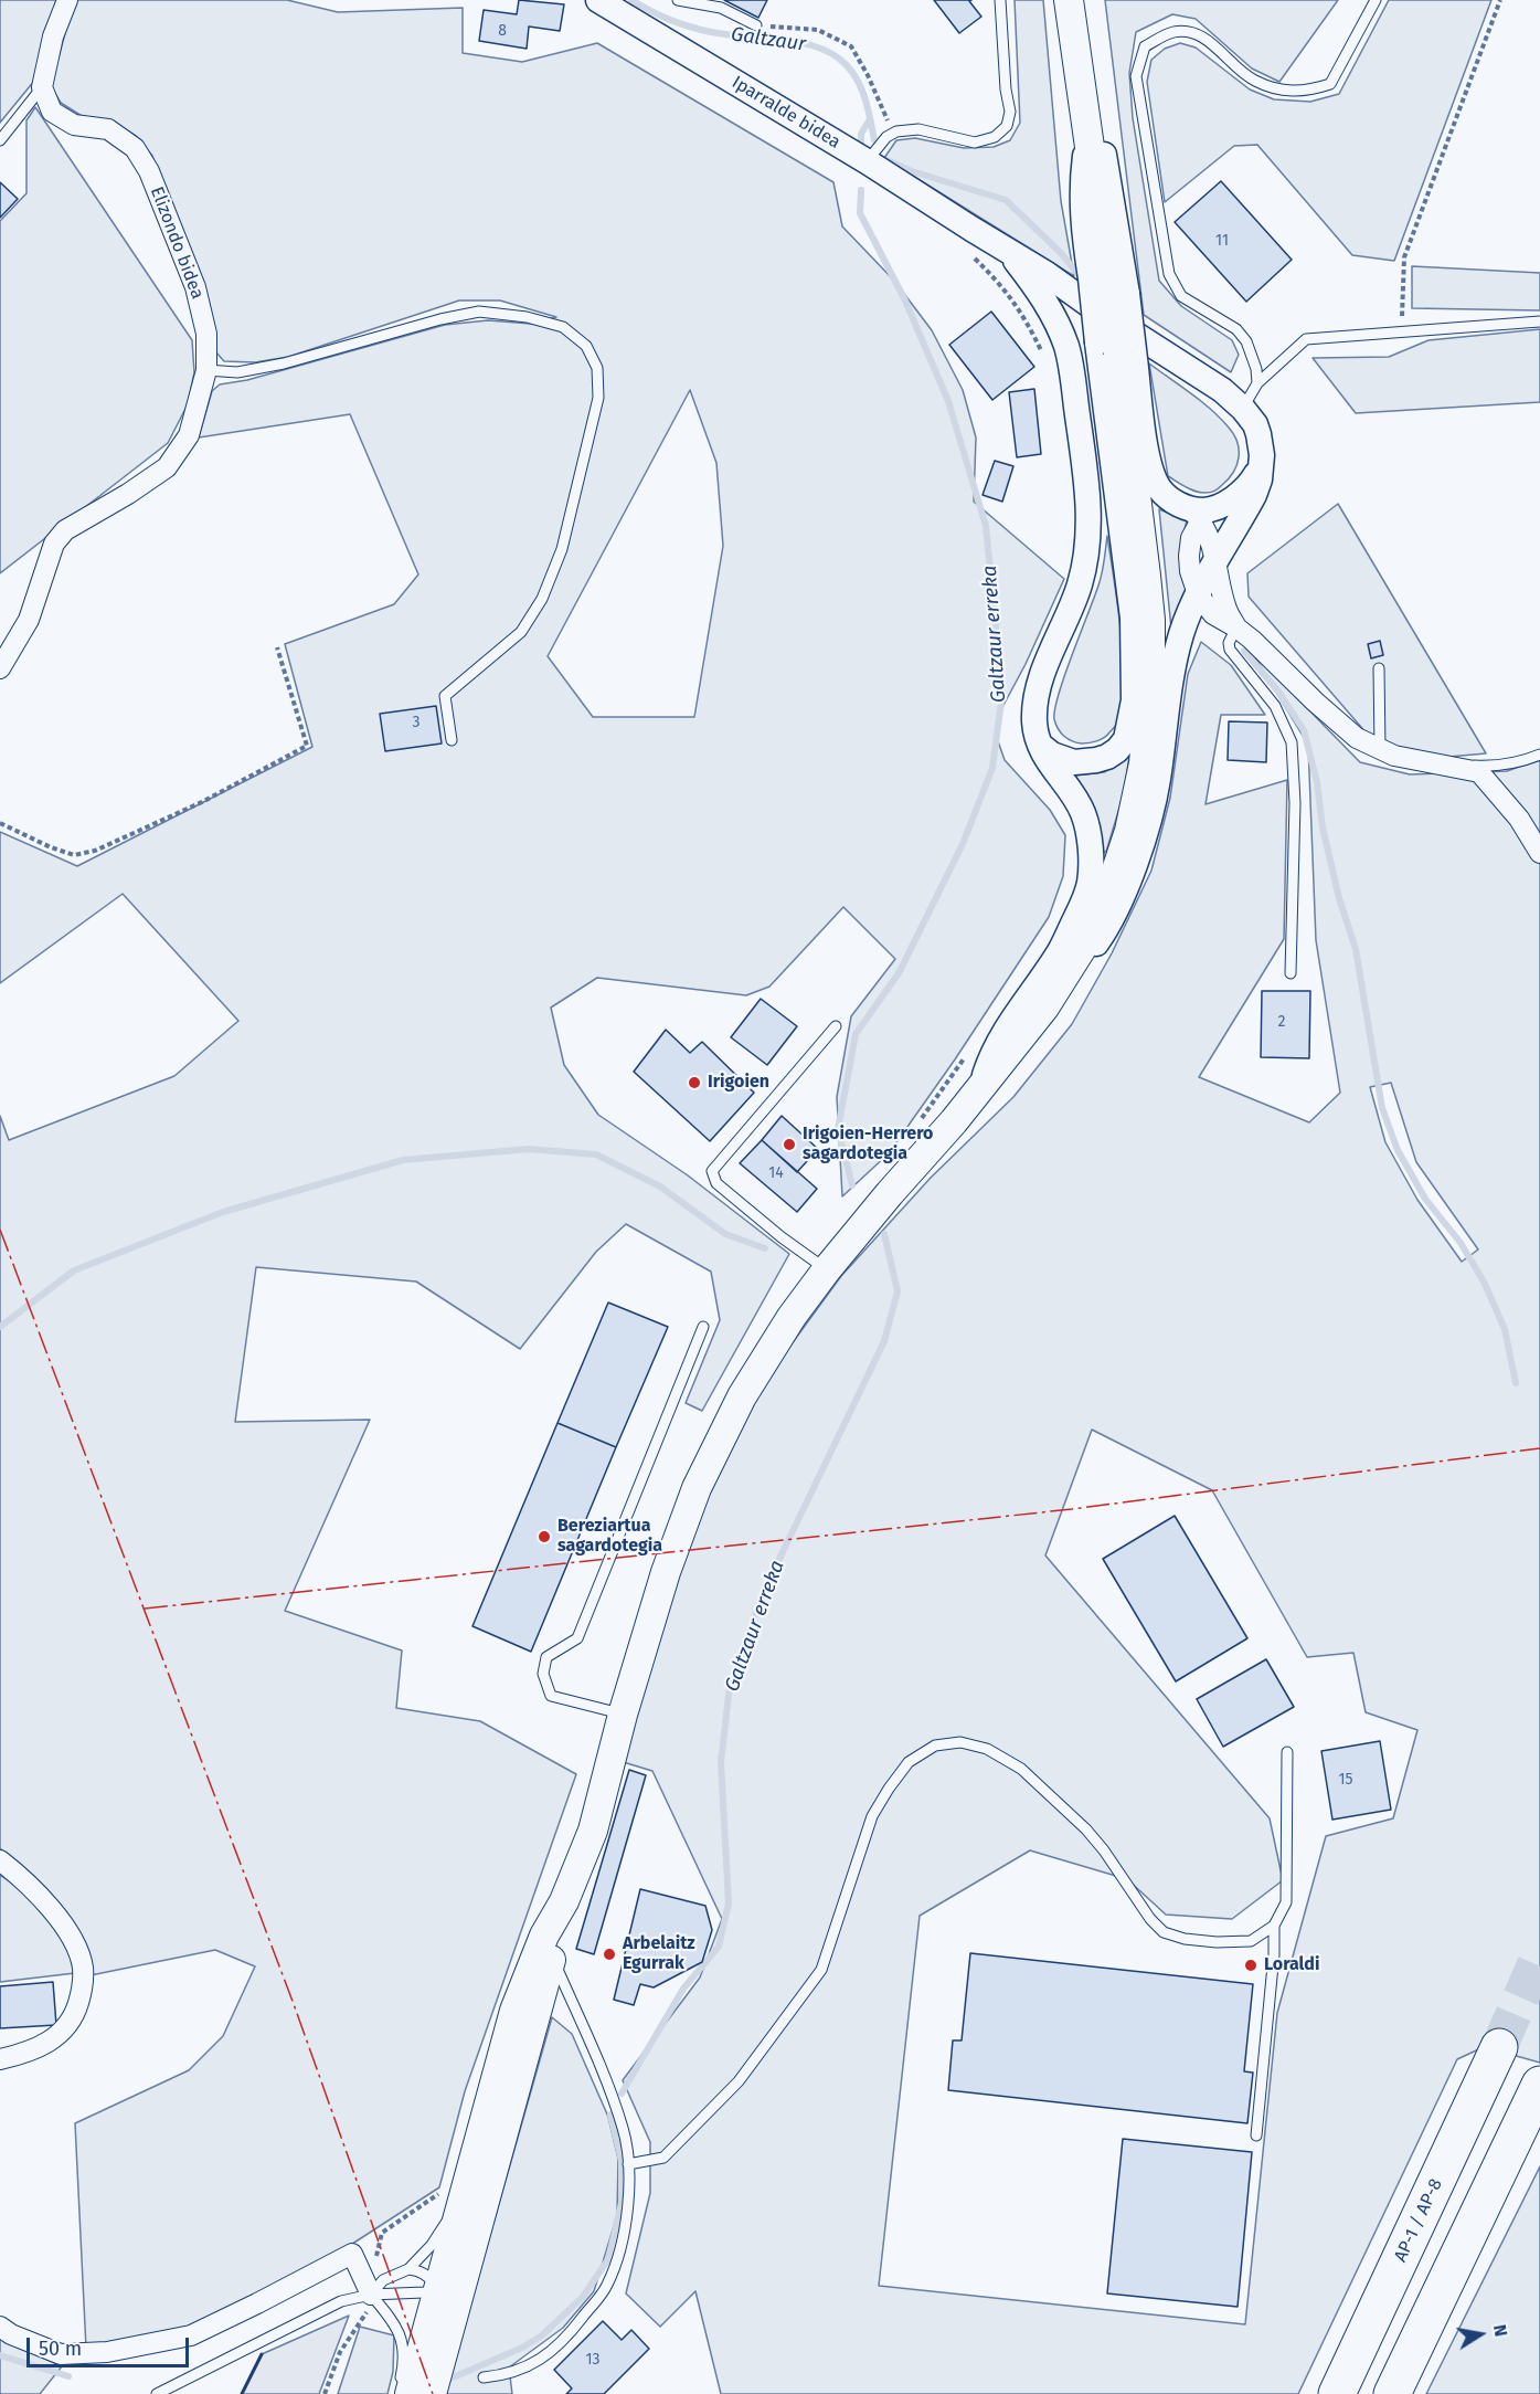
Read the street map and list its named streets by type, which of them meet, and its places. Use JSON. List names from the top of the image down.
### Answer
{
  "streets": {
    "highway": ["AP-1 / AP-8"],
    "street": ["Iparralde bidea", "Elizondo bidea"]
  },
  "water": ["Galtzaur", "Galtzaur erreka"],
  "places": [
    "Irigoien",
    "Irigoien-Herrero sagardotegia",
    "Bereziartua sagardotegia",
    "Arbelaitz Egurrak",
    "Loraldi"
  ],
  "house_numbers": [
    "8",
    "11",
    "3",
    "2",
    "14",
    "15",
    "13"
  ],
  "scale_bar": "50 m",
  "north": "right"
}
